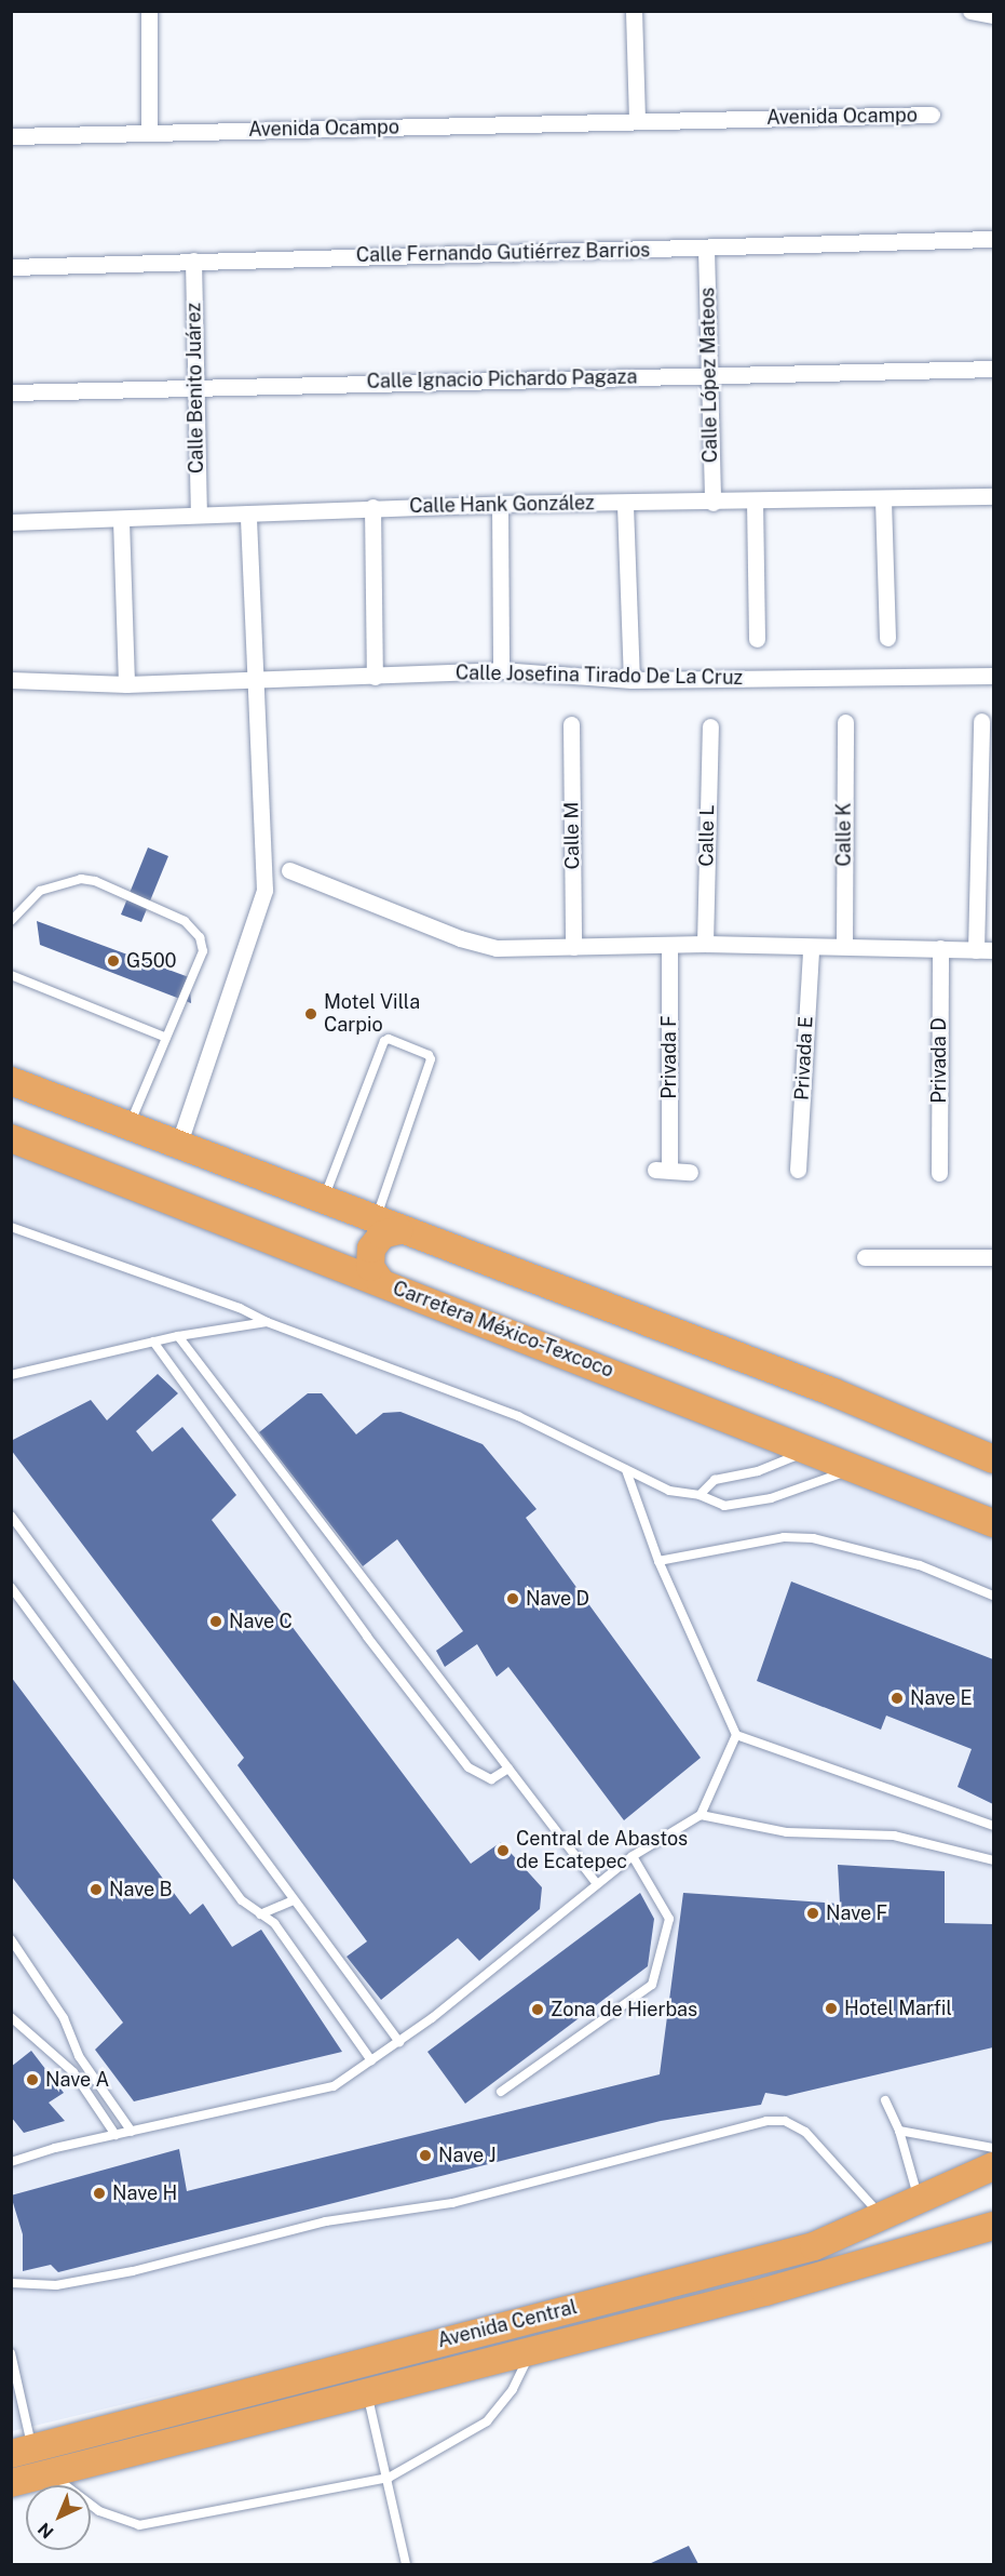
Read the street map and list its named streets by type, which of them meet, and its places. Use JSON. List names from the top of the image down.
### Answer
{
  "streets": {
    "highway": ["Carretera México-Texcoco", "Avenida Central"],
    "street": [
      "Avenida Ocampo",
      "Calle Fernando Gutiérrez Barrios",
      "Calle López Mateos",
      "Calle Ignacio Pichardo Pagaza",
      "Calle Benito Juárez",
      "Calle Hank González",
      "Calle Josefina Tirado De La Cruz",
      "Calle K",
      "Calle M",
      "Calle L",
      "Privada F",
      "Privada E",
      "Privada D"
    ]
  },
  "crossings": [
    ["Calle Fernando Gutiérrez Barrios", "Calle López Mateos"],
    ["Calle Fernando Gutiérrez Barrios", "Calle Benito Juárez"],
    ["Calle López Mateos", "Calle Ignacio Pichardo Pagaza"],
    ["Calle López Mateos", "Calle Hank González"],
    ["Calle Ignacio Pichardo Pagaza", "Calle Benito Juárez"],
    ["Calle Benito Juárez", "Calle Hank González"]
  ],
  "places": [
    "G500",
    "Motel Villa Carpio",
    "Nave D",
    "Nave C",
    "Nave E",
    "Central de Abastos de Ecatepec",
    "Nave B",
    "Nave F",
    "Hotel Marfil",
    "Zona de Hierbas",
    "Nave A",
    "Nave J",
    "Nave H"
  ],
  "north": "bottom left"
}
